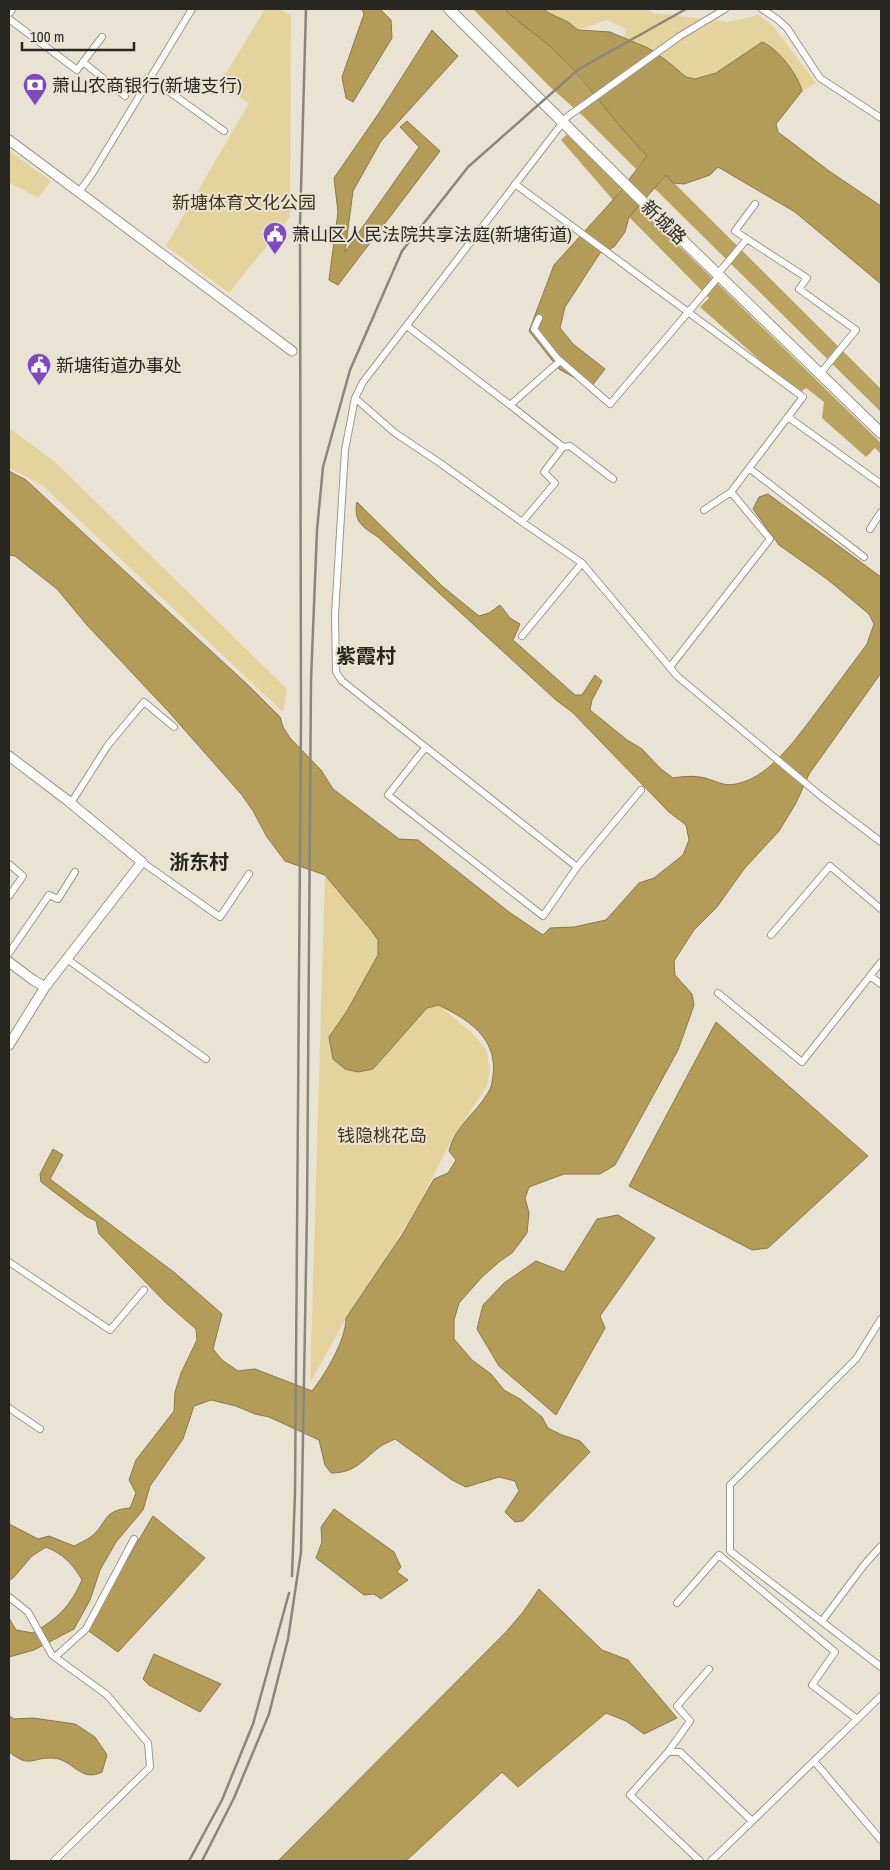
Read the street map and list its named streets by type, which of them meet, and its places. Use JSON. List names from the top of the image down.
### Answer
{
  "streets": {
    "main road": ["新城路"]
  },
  "districts": ["紫霞村", "浙东村"],
  "parks": ["新塘体育文化公园", "钱隐桃花岛"],
  "places": {
    "bank": ["萧山农商银行(新塘支行)"],
    "public building": ["萧山区人民法院共享法庭(新塘街道)", "新塘街道办事处"]
  },
  "scale_bar": "100 m"
}
